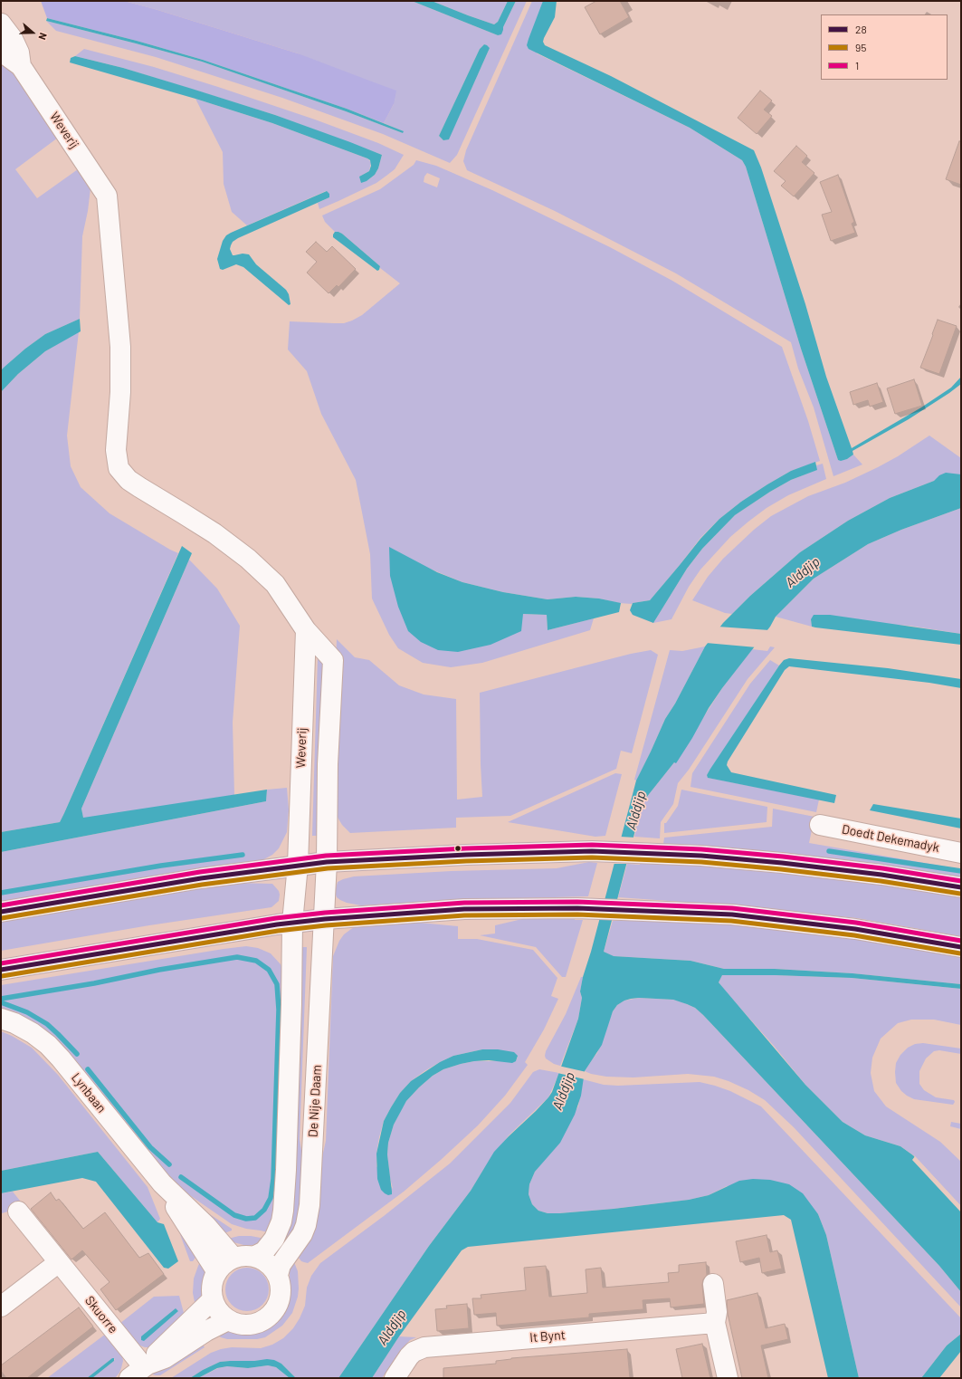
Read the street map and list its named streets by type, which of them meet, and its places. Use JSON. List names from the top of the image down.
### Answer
{
  "streets": {
    "street": [
      "Weverij",
      "Doedt Dekemadyk",
      "Lynbaan",
      "De Nije Daam",
      "Skuorre",
      "It Bynt"
    ]
  },
  "crossings": [
    ["Weverij", "De Nije Daam"],
    ["Lynbaan", "De Nije Daam"]
  ],
  "water": ["Alddjip"],
  "lines": ["transit line 1", "transit line 28", "transit line 95"],
  "legend": ["28", "95", "1"],
  "north": "right"
}
